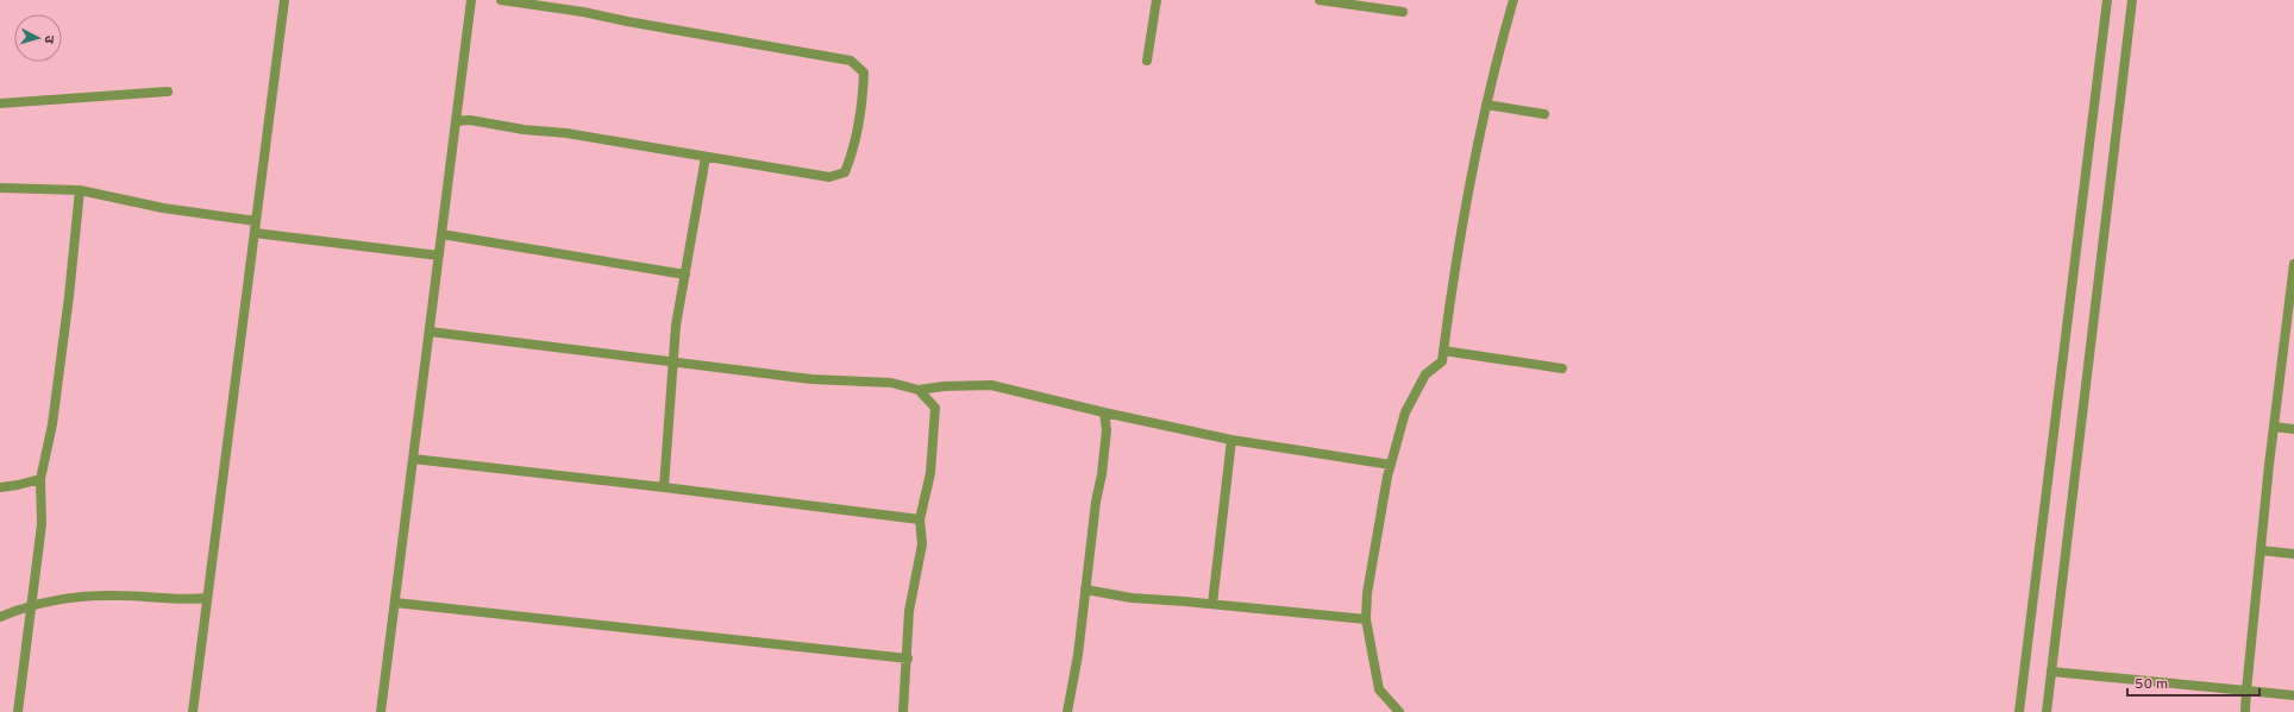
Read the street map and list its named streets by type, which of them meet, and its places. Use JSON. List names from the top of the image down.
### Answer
{
  "scale_bar": "50 m",
  "north": "right"
}
